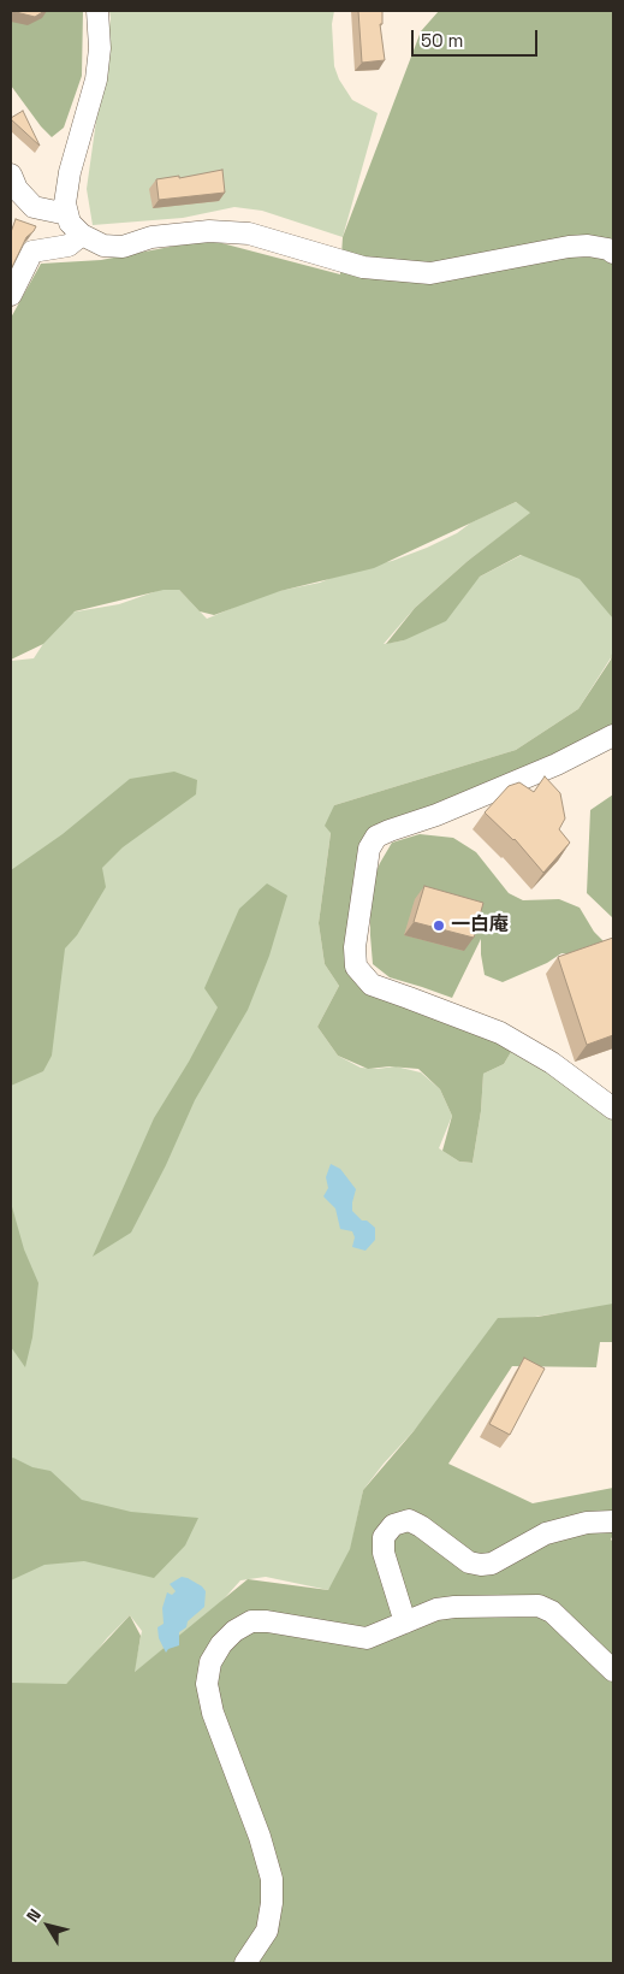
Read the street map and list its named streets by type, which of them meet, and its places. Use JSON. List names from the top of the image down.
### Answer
{
  "places": ["一白庵"],
  "scale_bar": "50 m",
  "north": "top left"
}
